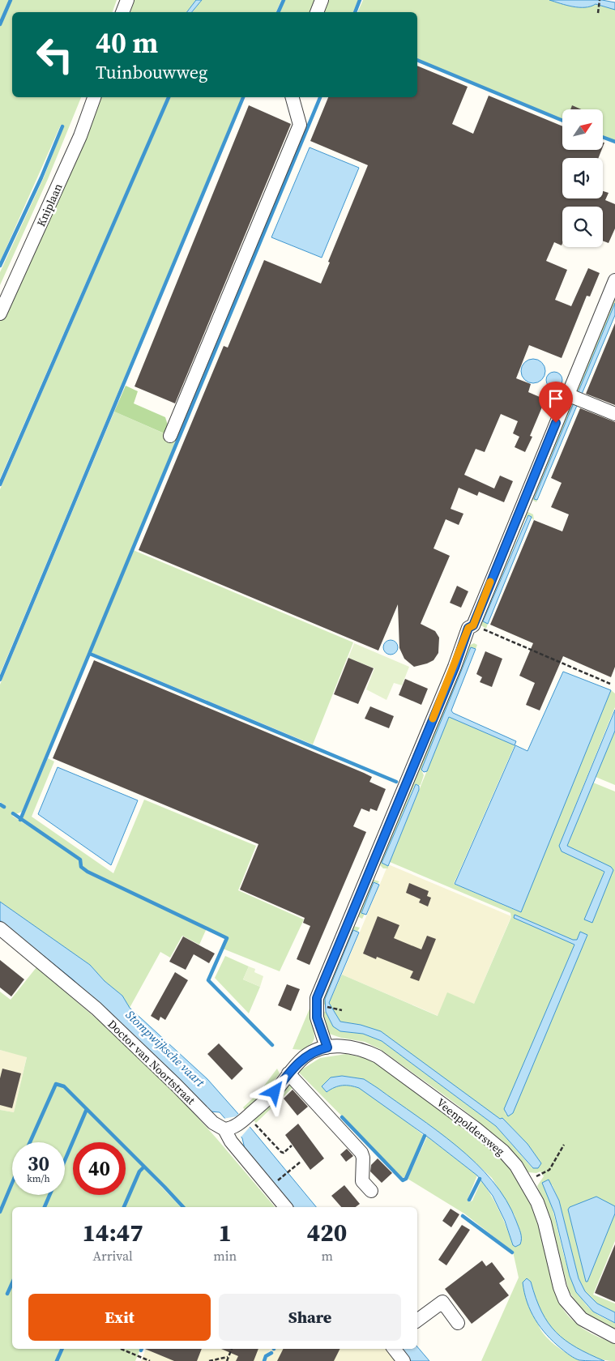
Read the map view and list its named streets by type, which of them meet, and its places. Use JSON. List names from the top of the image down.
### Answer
{
  "streets": {
    "street": ["Kniplaan", "Doctor van Noortstraat", "Veenpoldersweg"]
  },
  "crossings": [
    ["Doctor van Noortstraat", "Veenpoldersweg"]
  ],
  "water": ["Stompwijksche vaart"],
  "north": "top right",
  "page": {
    "turn": ["40 m", "Tuinbouwweg"],
    "speed": "30 km/h",
    "limit": "40",
    "eta": [
      "14:47",
      "Arrival",
      "1",
      "min",
      "420",
      "m"
    ],
    "buttons": ["Exit", "Share"]
  }
}
